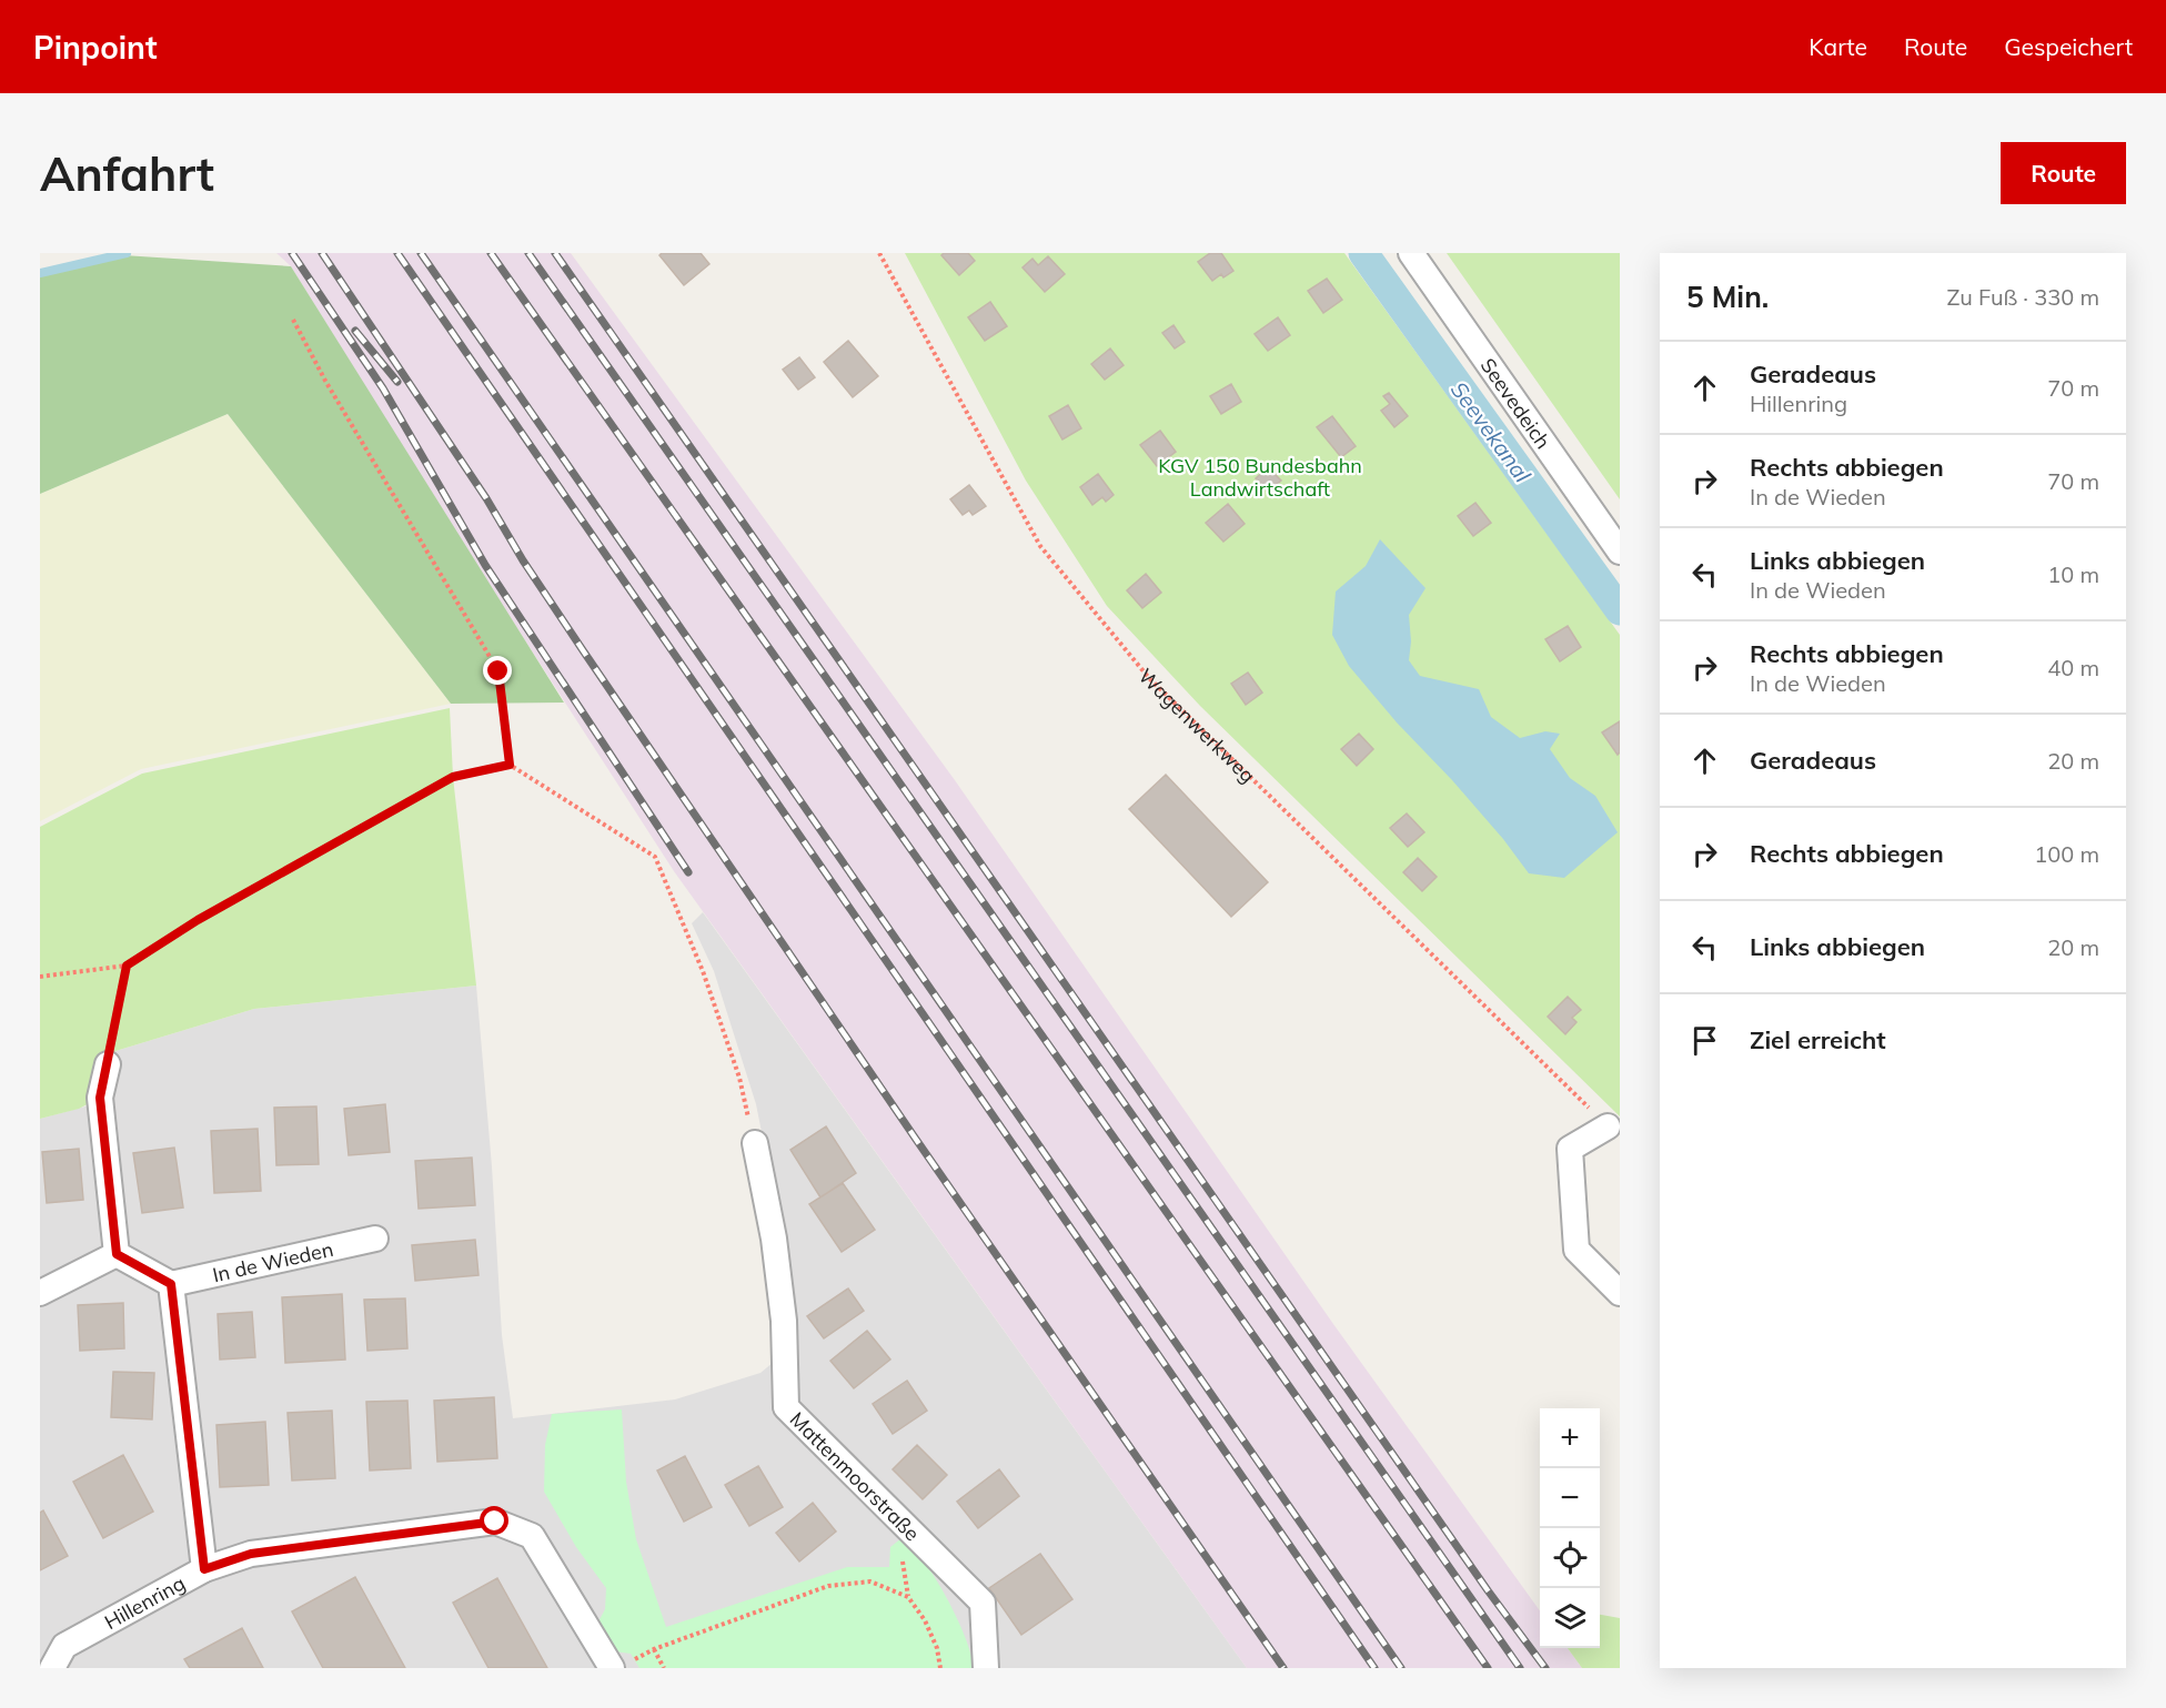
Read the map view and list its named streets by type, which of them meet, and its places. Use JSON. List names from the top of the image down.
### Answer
{
  "streets": {
    "street": [
      "Seevedeich",
      "In de Wieden",
      "Mattenmoorstraße",
      "Hillenring"
    ],
    "path": ["Wagenwerkweg"]
  },
  "water": ["Seevekanal"],
  "parks": ["KGV 150 Bundesbahn Landwirtschaft"],
  "page": {
    "header": "Pinpoint",
    "nav": ["Karte", "Route", "Gespeichert"],
    "buttons": "Route",
    "title": "Anfahrt",
    "heading": ["5 Min.", "Zu Fuß · 330 m"],
    "list": [
      ["Geradeaus", "Hillenring", "70 m"],
      ["Rechts abbiegen", "In de Wieden", "70 m"],
      ["Links abbiegen", "In de Wieden", "10 m"],
      ["Rechts abbiegen", "In de Wieden", "40 m"],
      ["Geradeaus", "20 m"],
      ["Rechts abbiegen", "100 m"],
      ["Links abbiegen", "20 m"],
      "Ziel erreicht"
    ],
    "map_buttons": ["+", "−"]
  }
}
